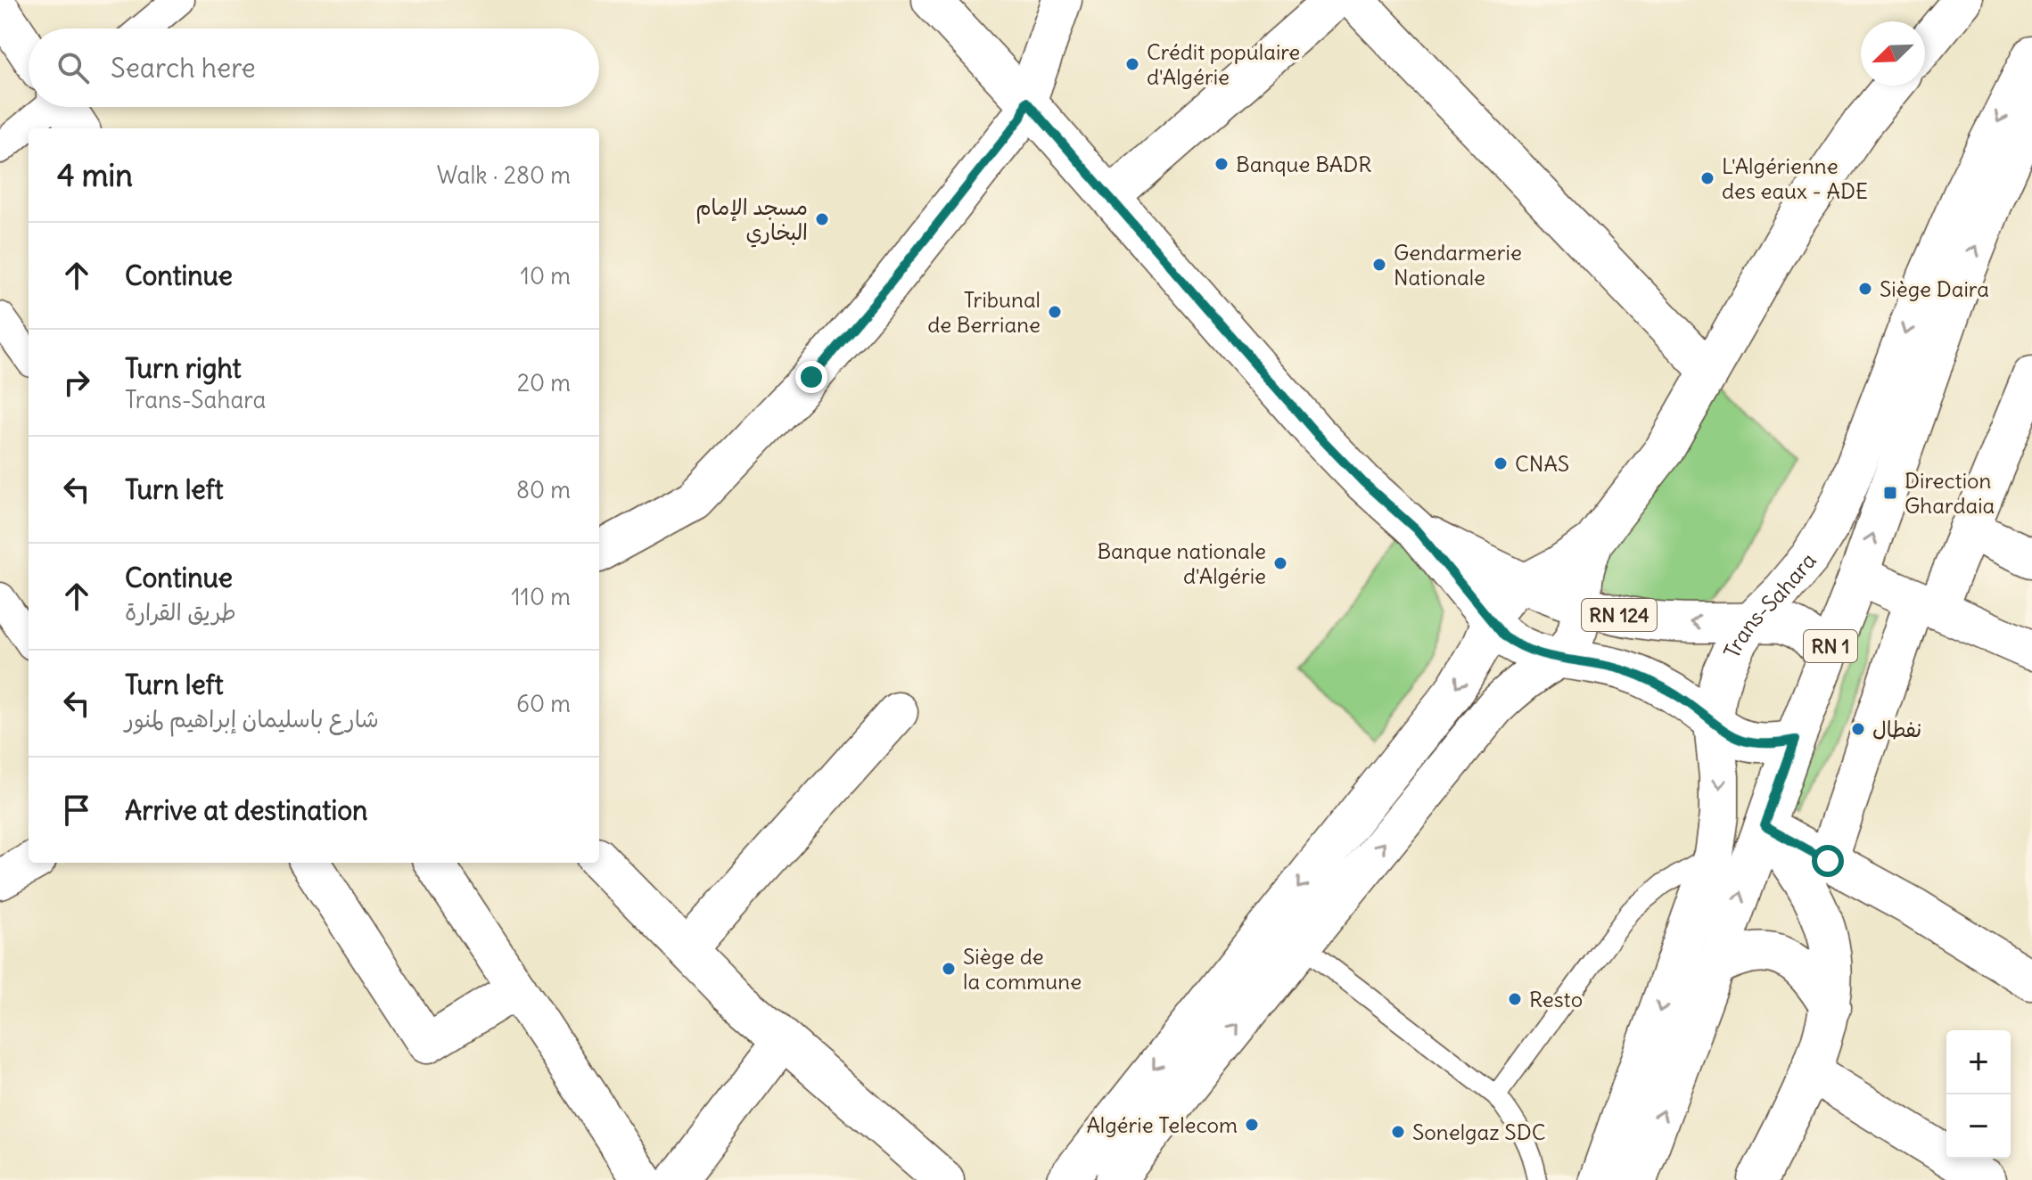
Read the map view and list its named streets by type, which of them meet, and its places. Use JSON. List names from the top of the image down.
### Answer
{
  "streets": {
    "street": ["Trans-Sahara", "RN 124", "RN 1"]
  },
  "crossings": [
    ["Trans-Sahara", "RN 124"],
    ["Trans-Sahara", "RN 1"],
    ["RN 124", "RN 1"]
  ],
  "places": {
    "other": [
      "Crédit populaire d'Algérie",
      "Banque BADR",
      "L'Algérienne des eaux - ADE",
      "مسجد الإمام البخاري",
      "Gendarmerie Nationale",
      "Siège Daira",
      "Tribunal de Berriane",
      "CNAS",
      "Banque nationale d'Algérie",
      "نفطال",
      "Siège de la commune",
      "Resto",
      "Algérie Telecom",
      "Sonelgaz SDC"
    ],
    "transit": ["Direction Ghardaia"]
  },
  "north": "bottom left",
  "page": {
    "search": "Search here",
    "heading": ["4 min", "Walk · 280 m"],
    "list": [
      ["Continue", "10 m"],
      ["Turn right", "Trans-Sahara", "20 m"],
      ["Turn left", "80 m"],
      ["Continue", "طريق القرارة", "110 m"],
      ["Turn left", "شارع باسليمان إبراهيم لمنور", "60 m"],
      "Arrive at destination"
    ],
    "map_buttons": ["+", "−"]
  }
}
